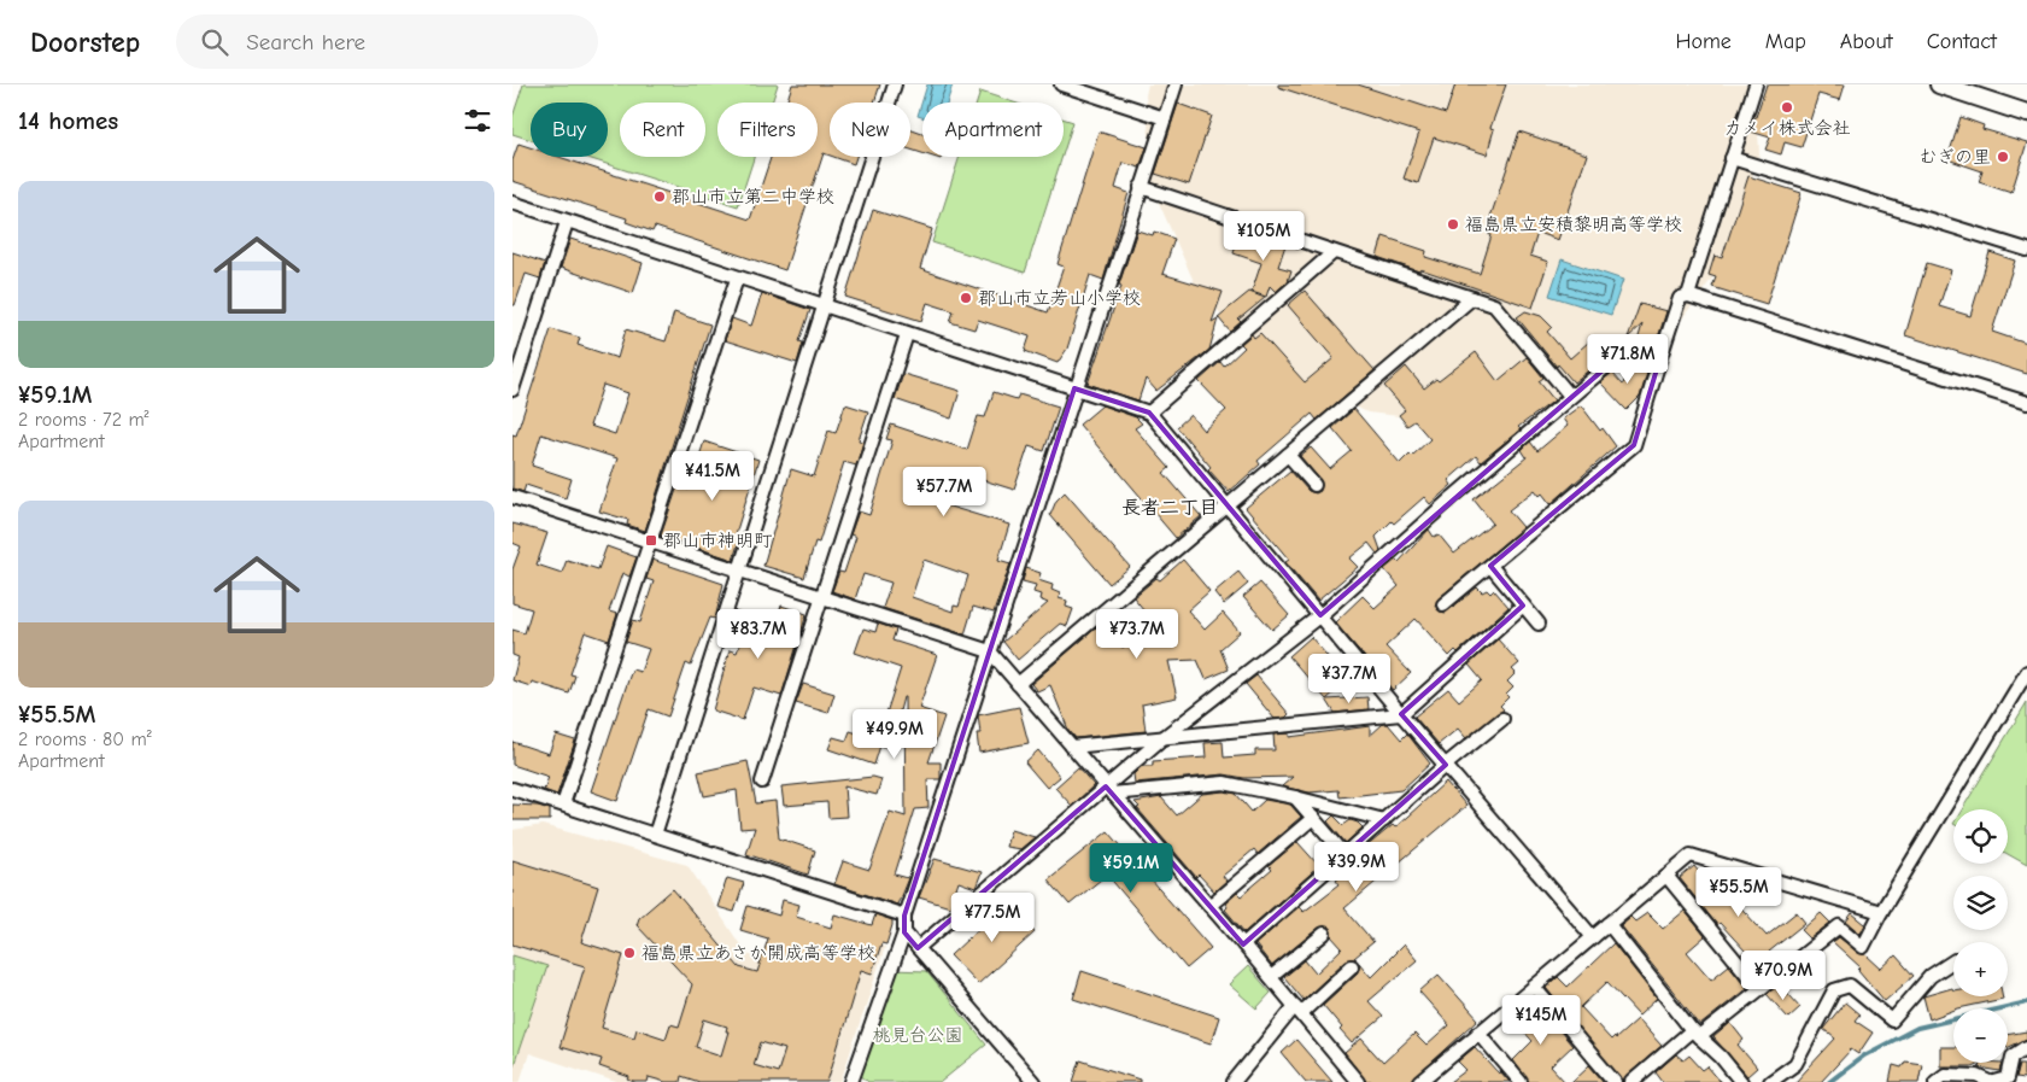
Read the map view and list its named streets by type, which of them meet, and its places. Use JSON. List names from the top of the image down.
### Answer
{
  "districts": ["長者二丁目"],
  "parks": ["桃見台公園"],
  "places": {
    "other": [
      "カメイ株式会社",
      "むぎの里",
      "郡山市立第二中学校",
      "福島県立安積黎明高等学校",
      "郡山市立芳山小学校",
      "福島県立あさか開成高等学校"
    ],
    "transit": ["郡山市神明町"]
  },
  "page": {
    "header": "Doorstep",
    "search": "Search here",
    "nav": [
      "Home",
      "Map",
      "About",
      "Contact"
    ],
    "heading": "14 homes",
    "chip": [
      "Buy",
      "Rent",
      "Filters",
      "New",
      "Apartment"
    ],
    "list": [
      {
        "name": "¥59.1M",
        "note": "2 rooms · 72 m² · Apartment"
      },
      {
        "name": "¥55.5M",
        "note": "2 rooms · 80 m² · Apartment"
      }
    ],
    "price": [
      "¥105M",
      "¥71.8M",
      "¥41.5M",
      "¥57.7M",
      "¥83.7M",
      "¥73.7M",
      "¥37.7M",
      "¥49.9M",
      "¥39.9M",
      "¥59.1M",
      "¥55.5M",
      "¥77.5M",
      "¥70.9M",
      "¥145M"
    ],
    "map_buttons": ["+", "−"]
  }
}
